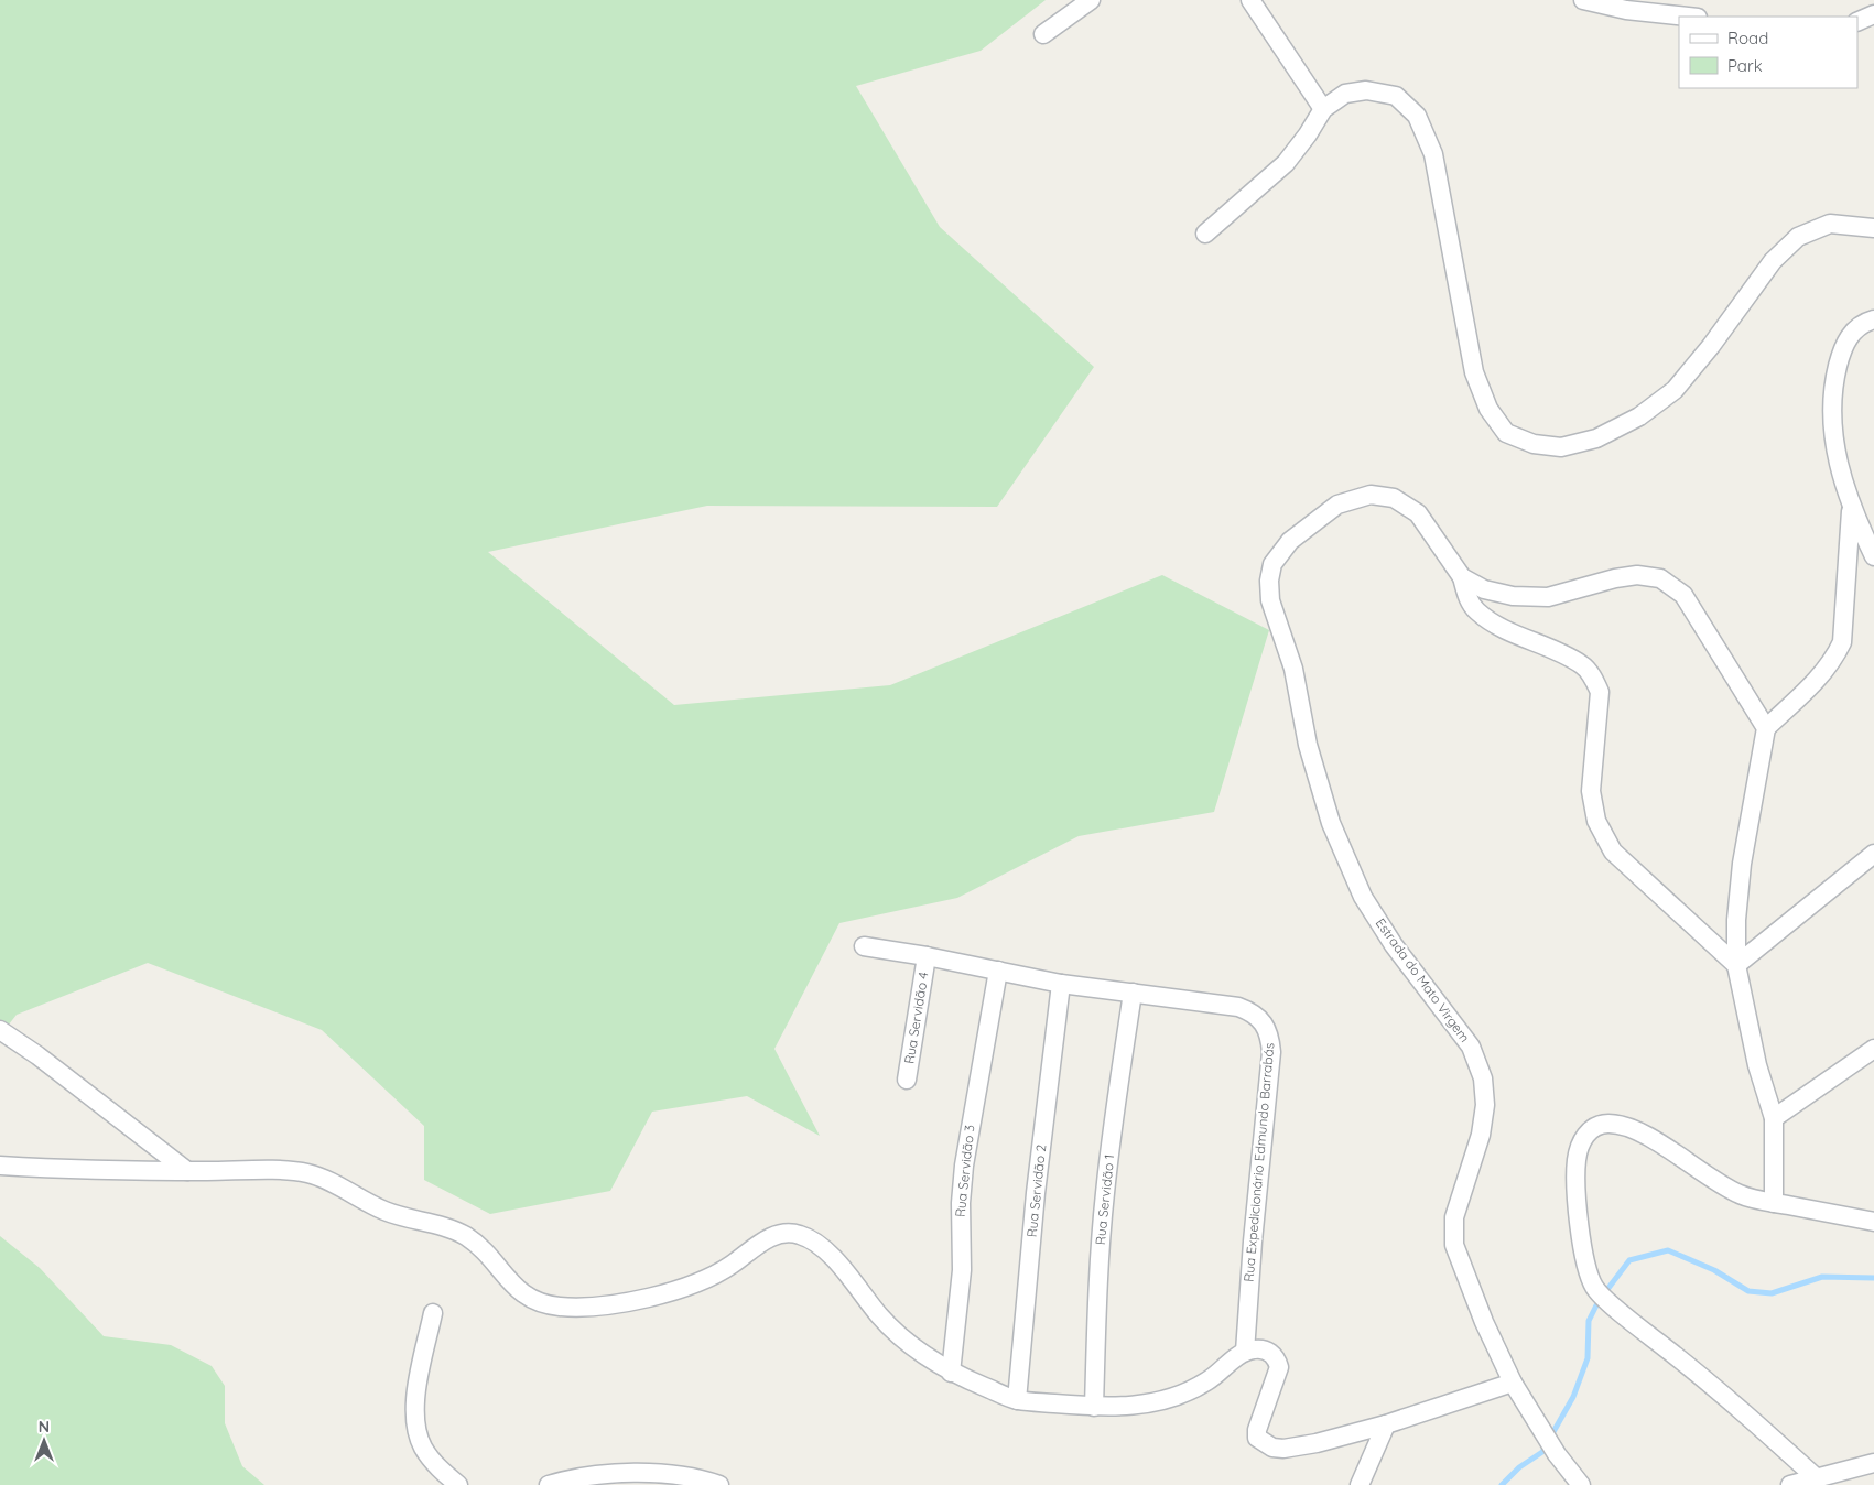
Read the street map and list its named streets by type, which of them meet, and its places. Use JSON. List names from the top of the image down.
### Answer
{
  "streets": {
    "street": [
      "Estrada do Mato Virgem",
      "Rua Servidão 4",
      "Rua Expedicionário Edmundo Barrabás",
      "Rua Servidão 3",
      "Rua Servidão 2",
      "Rua Servidão 1"
    ]
  },
  "crossings": [
    ["Rua Servidão 4", "Rua Expedicionário Edmundo Barrabás"],
    ["Rua Expedicionário Edmundo Barrabás", "Rua Servidão 3"],
    ["Rua Expedicionário Edmundo Barrabás", "Rua Servidão 2"],
    ["Rua Expedicionário Edmundo Barrabás", "Rua Servidão 1"]
  ],
  "legend": ["Road", "Park"],
  "north": "top"
}
